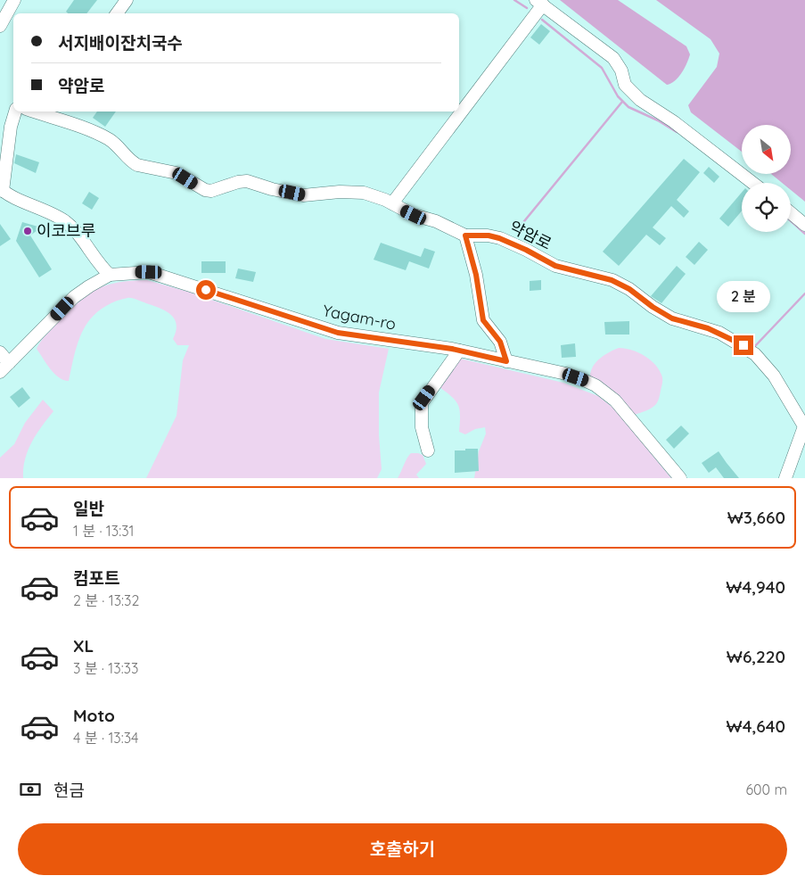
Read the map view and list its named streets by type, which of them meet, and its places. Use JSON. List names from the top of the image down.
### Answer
{
  "streets": {
    "street": ["약암로", "Yagam-ro"]
  },
  "places": ["이코브루"],
  "north": "bottom right",
  "page": {
    "banner": ["서지배이잔치국수", "약암로"],
    "bubble": "2 분",
    "list": [
      {
        "name": "일반",
        "note": "1 분 · 13:31",
        "value": "₩3,660"
      },
      {
        "name": "컴포트",
        "note": "2 분 · 13:32",
        "value": "₩4,940"
      },
      {
        "name": "XL",
        "note": "3 분 · 13:33",
        "value": "₩6,220"
      },
      {
        "name": "Moto",
        "note": "4 분 · 13:34",
        "value": "₩4,640"
      }
    ],
    "pay": ["현금", "600 m"],
    "buttons": "호출하기"
  }
}
